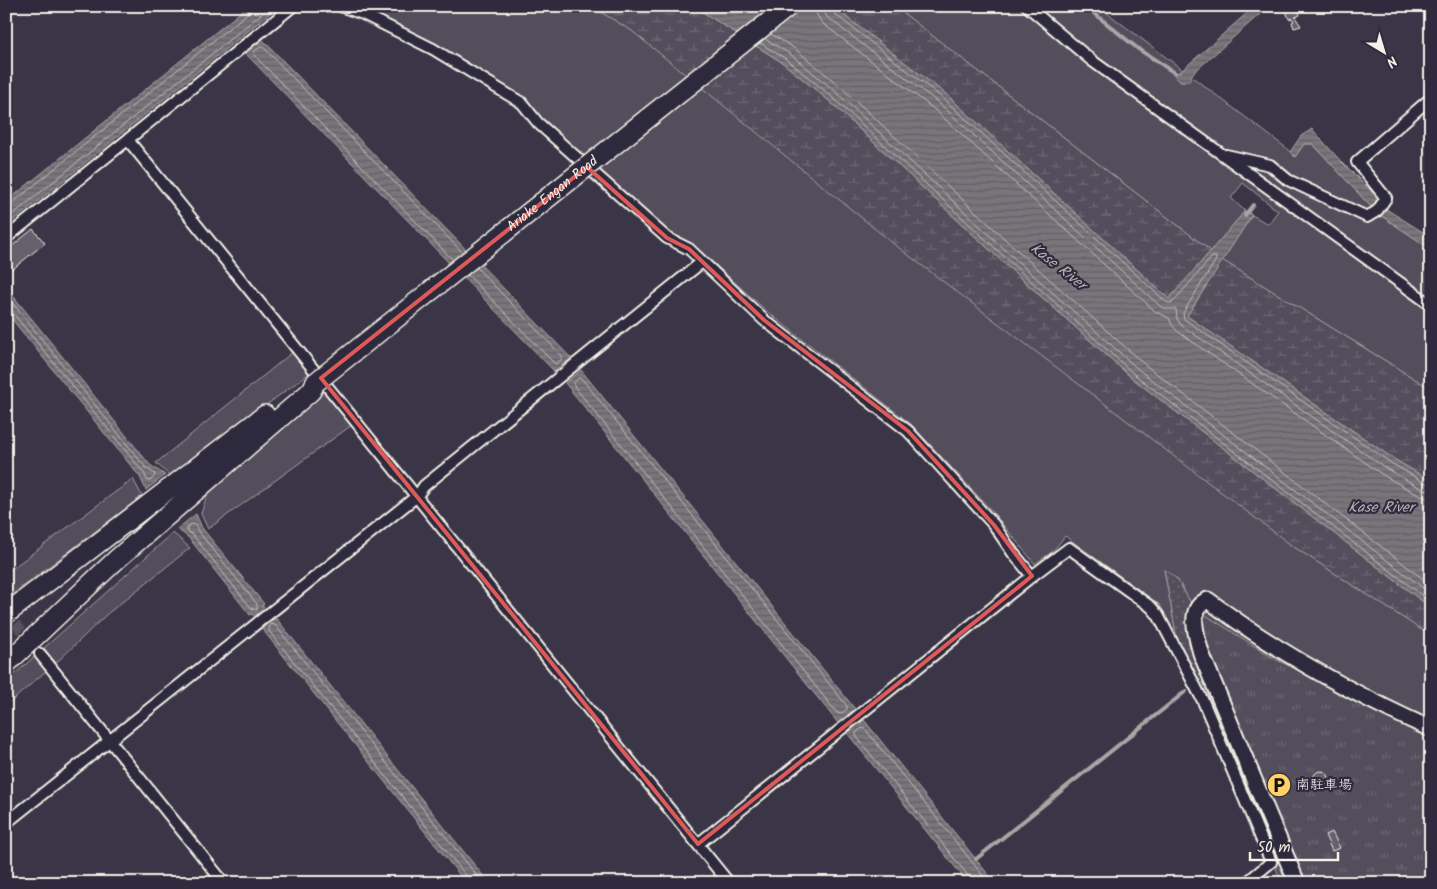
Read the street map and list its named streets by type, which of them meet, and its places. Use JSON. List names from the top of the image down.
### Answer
{
  "streets": {
    "highway": ["Ariake Engan Road"]
  },
  "water": ["Kase River"],
  "places": {
    "parking": ["南駐車場"]
  },
  "scale_bar": "50 m",
  "north": "bottom right"
}
